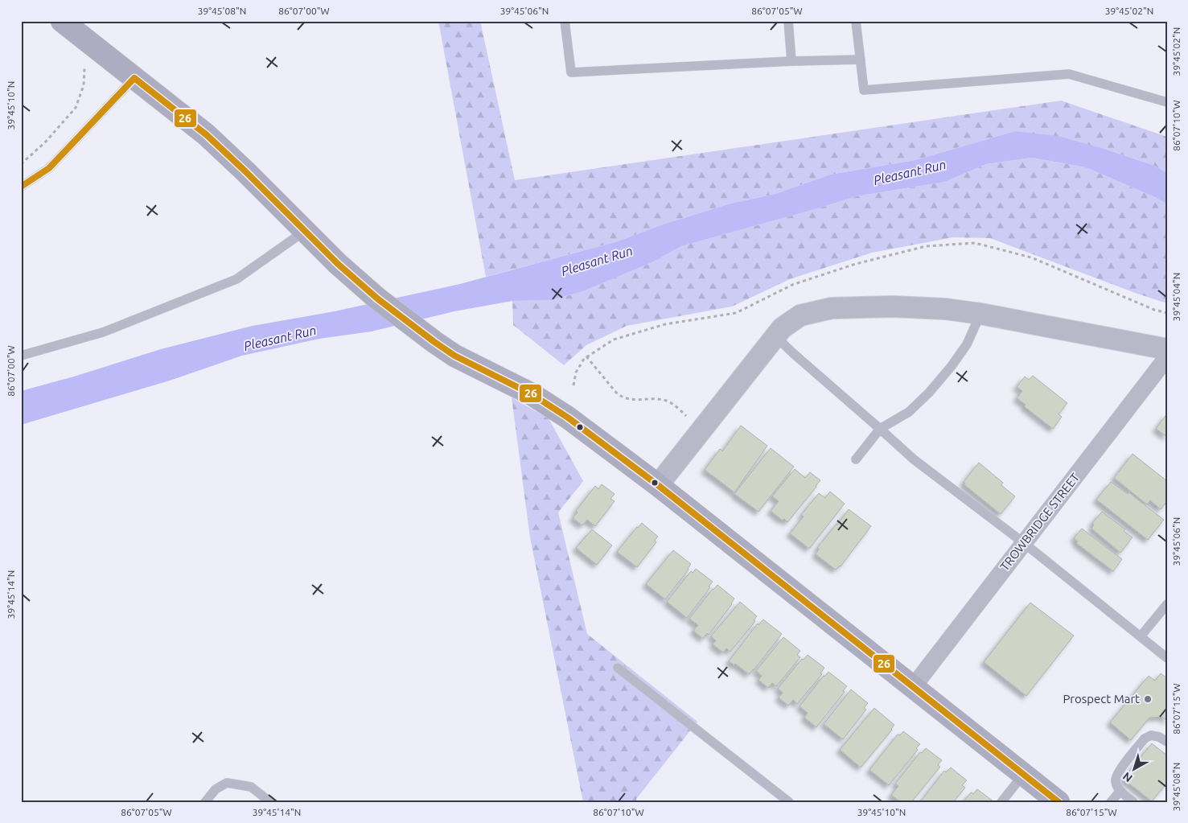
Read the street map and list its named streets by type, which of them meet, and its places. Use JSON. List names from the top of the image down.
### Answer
{
  "streets": {
    "street": ["TROWBRIDGE STREET"]
  },
  "water": ["Pleasant Run"],
  "places": ["Prospect Mart"],
  "lines": ["transit line 26"],
  "north": "bottom left",
  "coordinates": [
    "39°45'08\"N",
    "86°07'00\"W",
    "39°45'06\"N",
    "86°07'05\"W",
    "39°45'02\"N",
    "39°45'10\"N",
    "86°07'10\"W",
    "39°45'04\"N",
    "39°45'14\"N",
    "86°07'15\"W"
  ]
}
